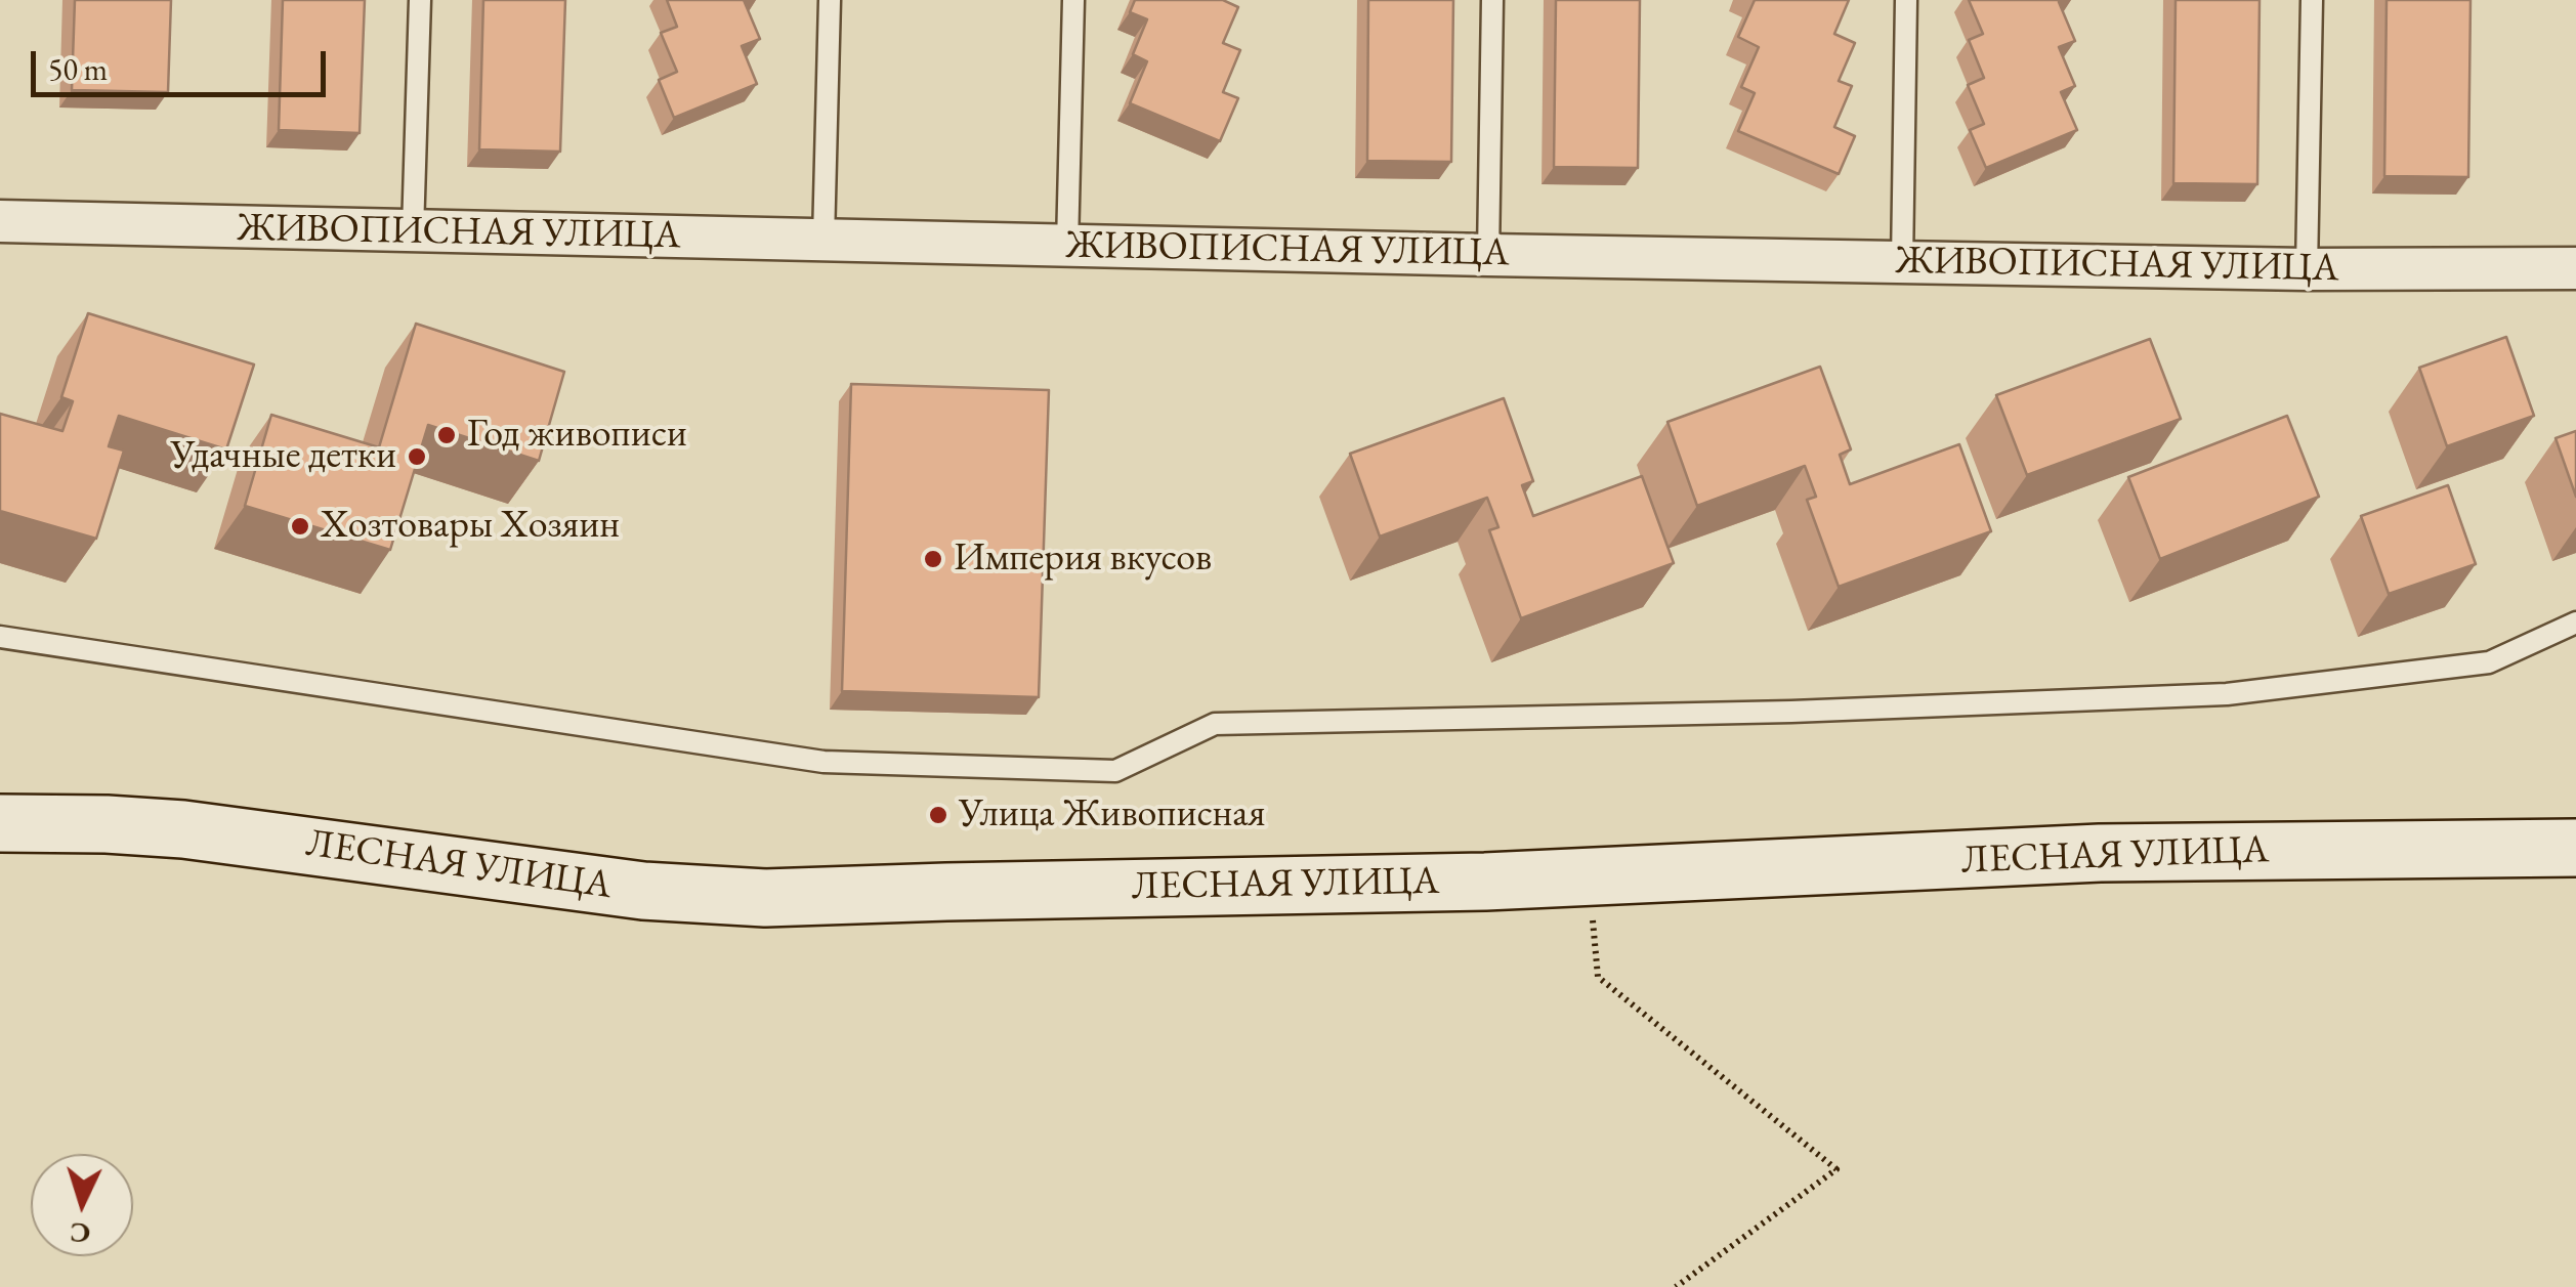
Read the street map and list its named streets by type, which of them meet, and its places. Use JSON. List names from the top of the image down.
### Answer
{
  "streets": {
    "main road": ["ЛЕСНАЯ УЛИЦА"],
    "street": ["ЖИВОПИСНАЯ УЛИЦА"]
  },
  "places": [
    "Год живописи",
    "Удачные детки",
    "Хозтовары Хозяин",
    "Империя вкусов",
    "Улица Живописная"
  ],
  "scale_bar": "50 m",
  "north": "bottom"
}
